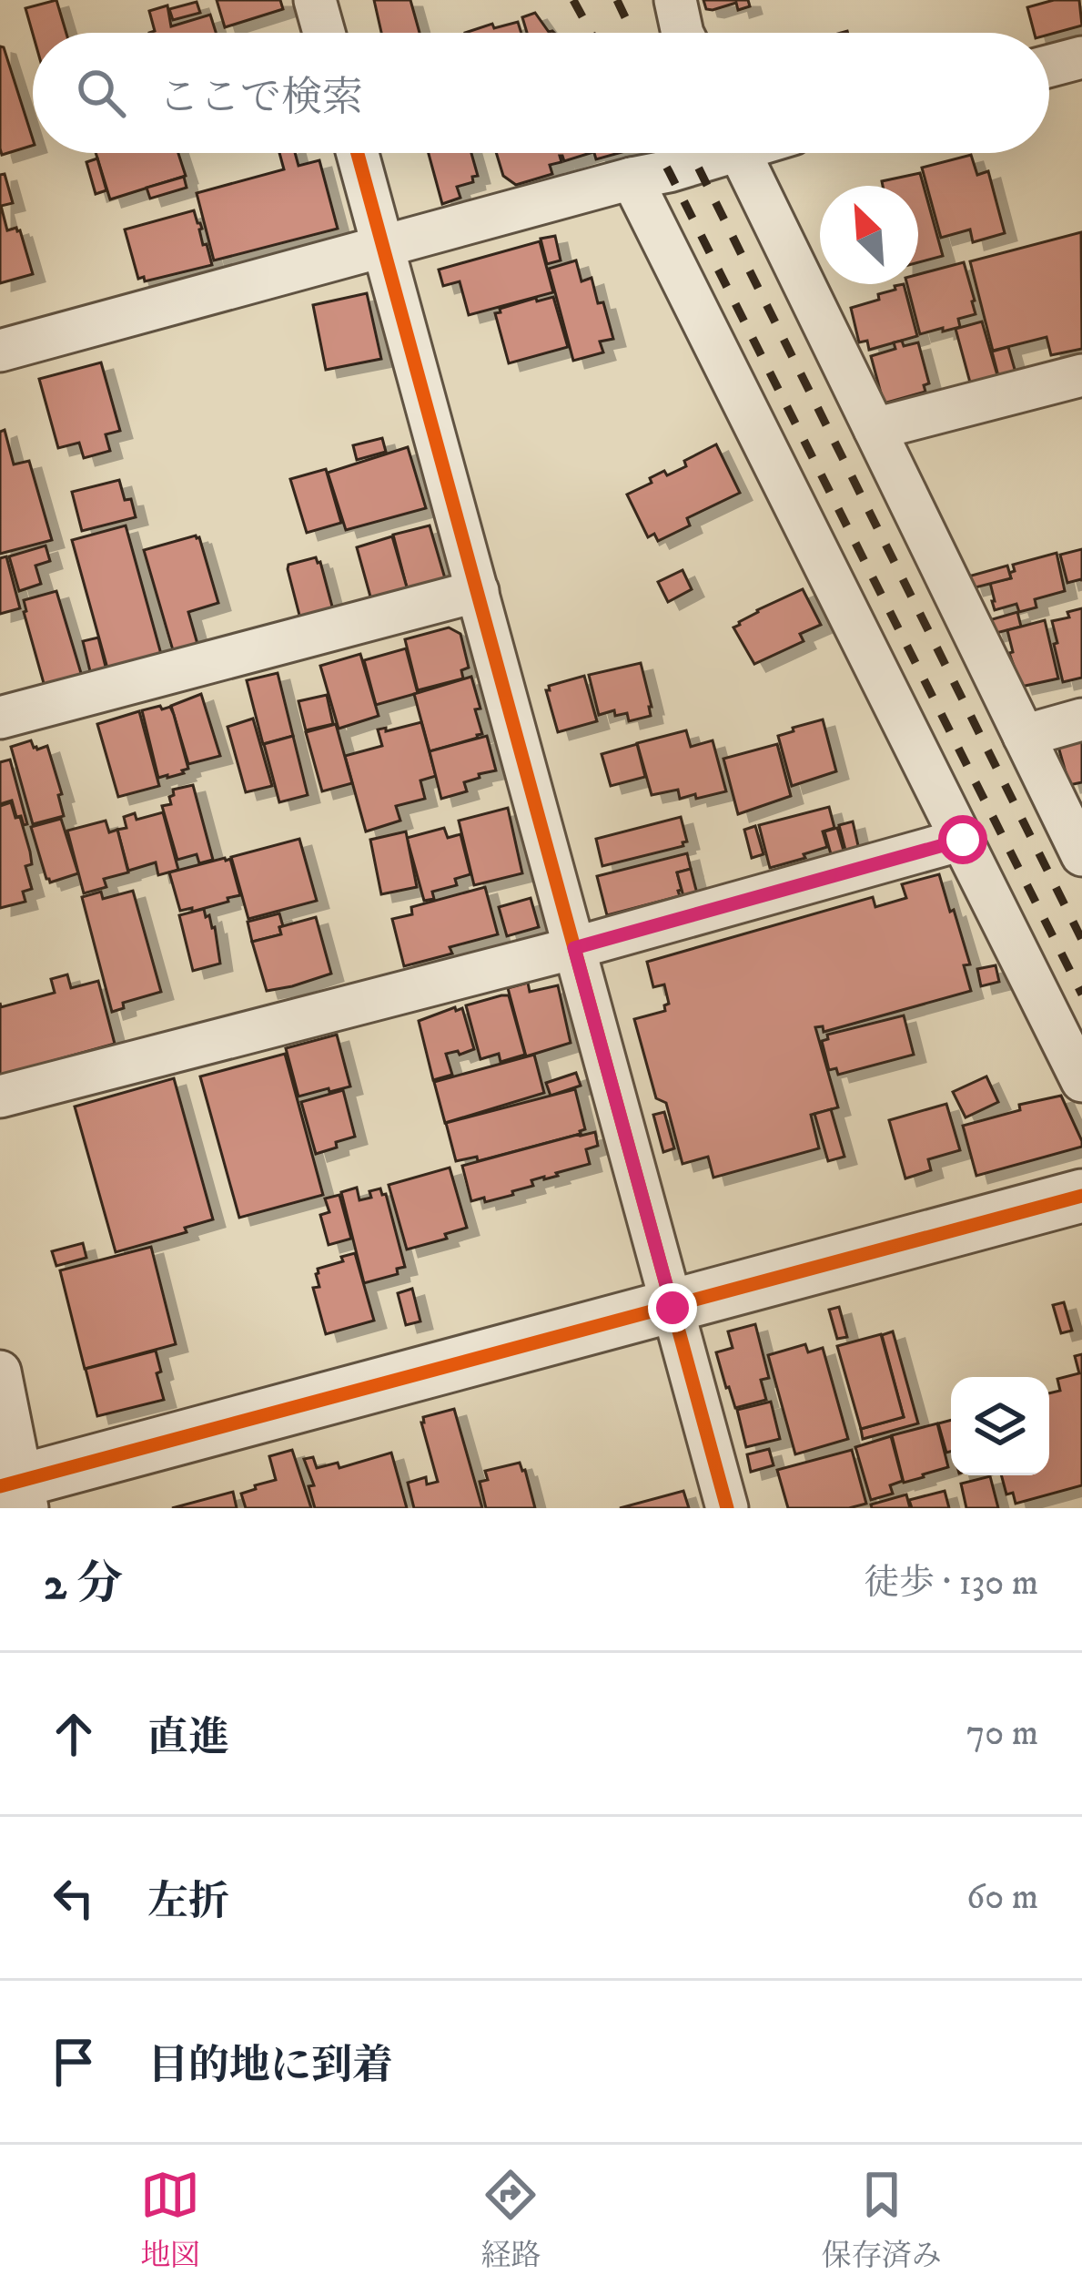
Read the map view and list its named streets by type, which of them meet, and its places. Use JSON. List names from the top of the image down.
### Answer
{
  "north": "top left",
  "page": {
    "search": "ここで検索",
    "heading": ["2 分", "徒歩 · 130 m"],
    "list": [
      ["直進", "70 m"],
      ["左折", "60 m"],
      "目的地に到着"
    ],
    "nav": ["地図", "経路", "保存済み"]
  }
}
